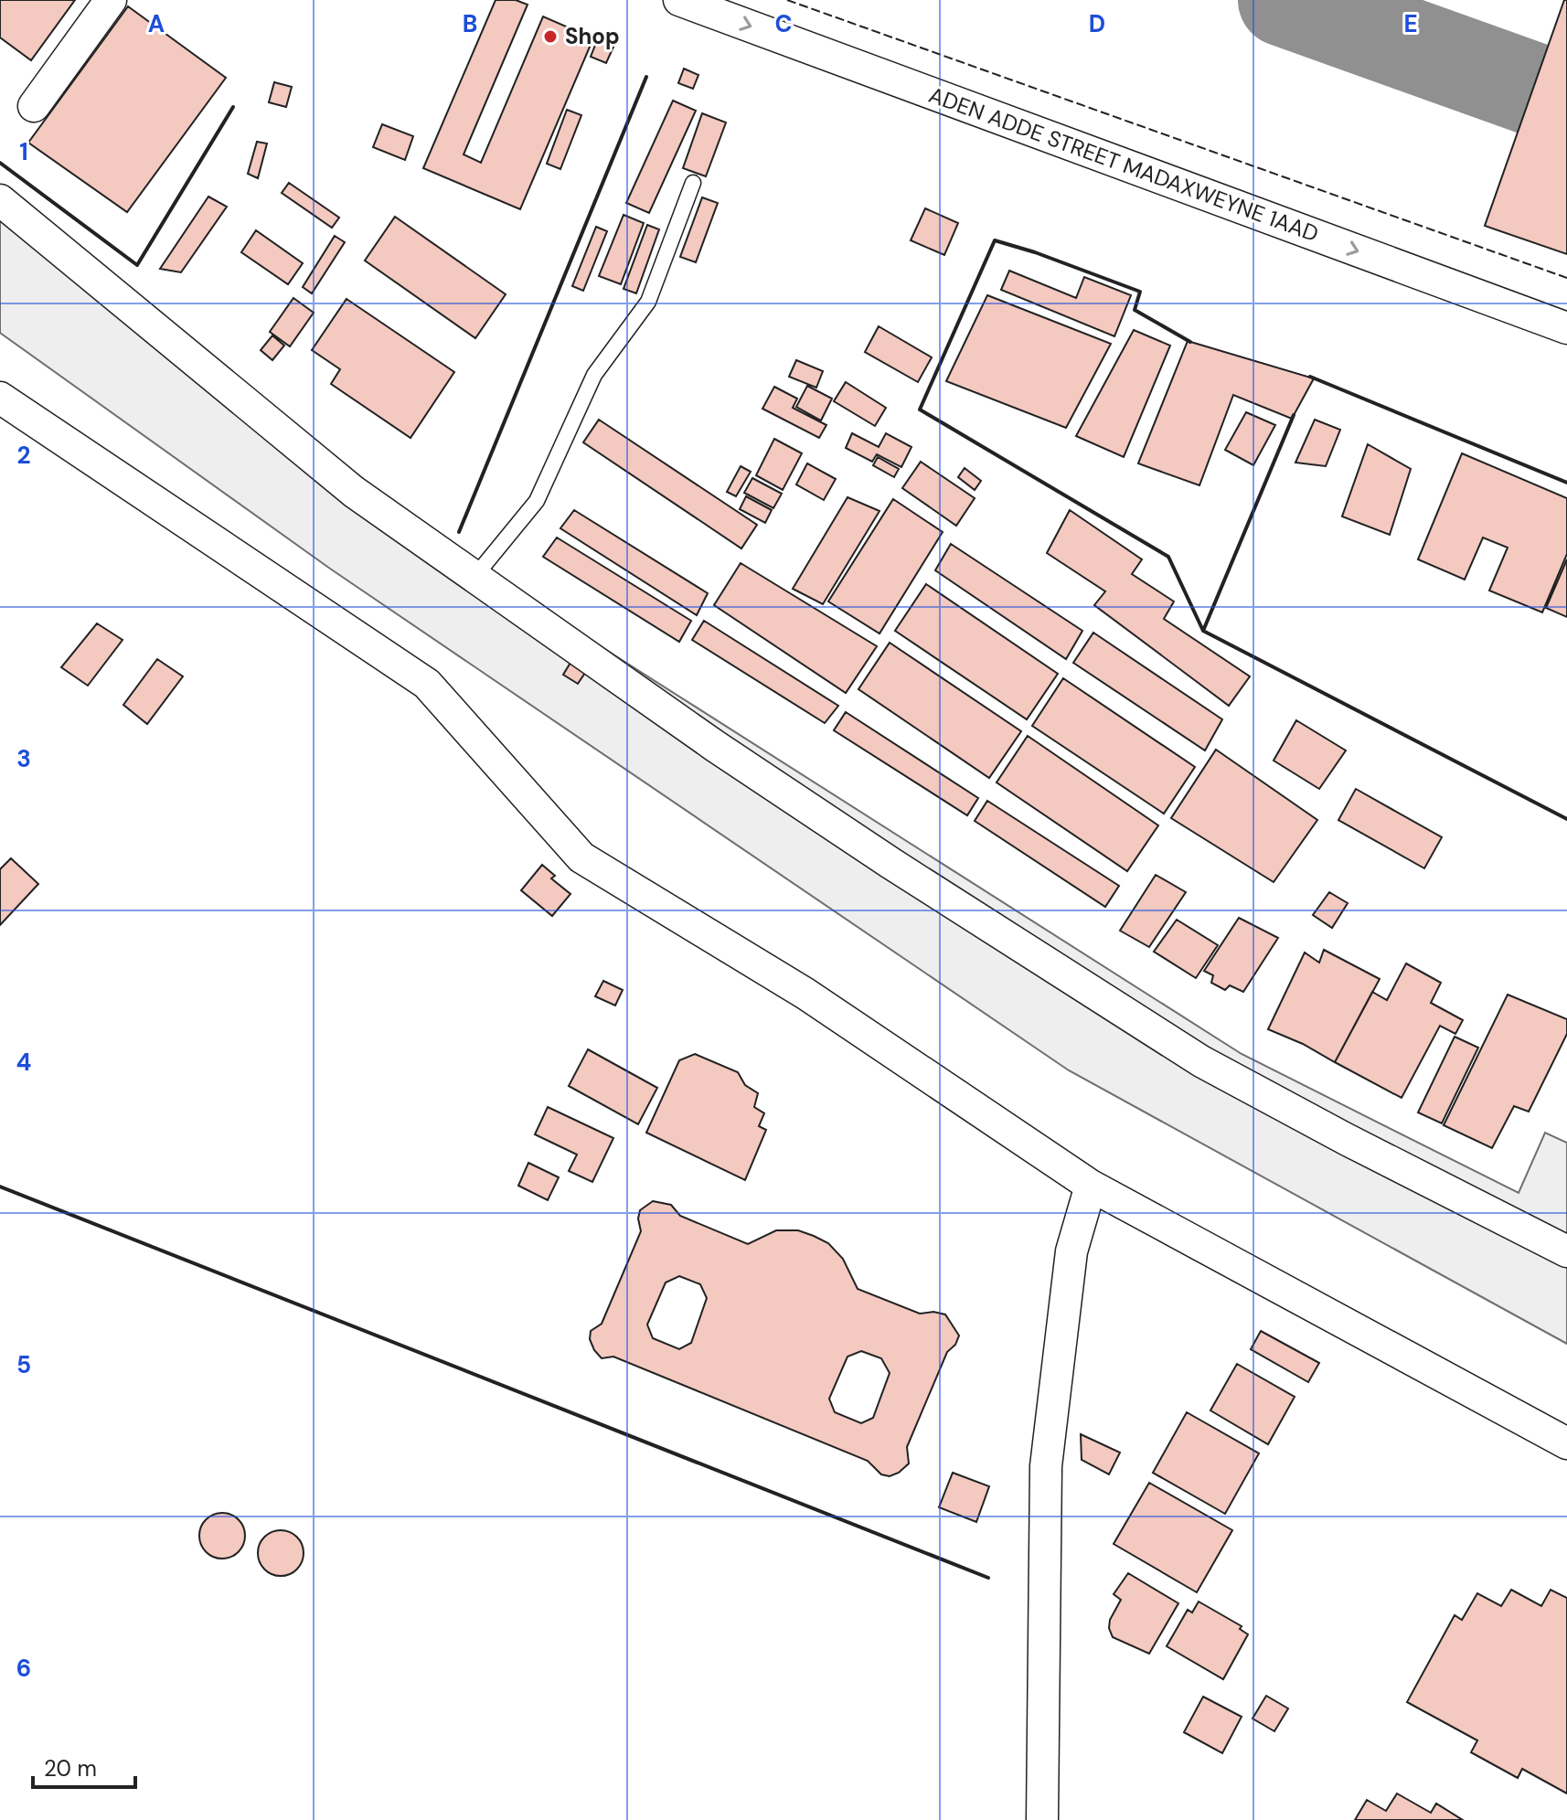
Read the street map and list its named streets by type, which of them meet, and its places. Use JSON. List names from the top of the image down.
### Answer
{
  "streets": {
    "street": ["ADEN ADDE STREET MADAXWEYNE 1AAD"]
  },
  "one_way": ["ADEN ADDE STREET MADAXWEYNE 1AAD"],
  "places": ["Shop"],
  "scale_bar": "20 m",
  "grid": {
    "columns": [
      "A",
      "B",
      "C",
      "D",
      "E"
    ],
    "rows": [
      "1",
      "2",
      "3",
      "4",
      "5",
      "6"
    ]
  }
}
